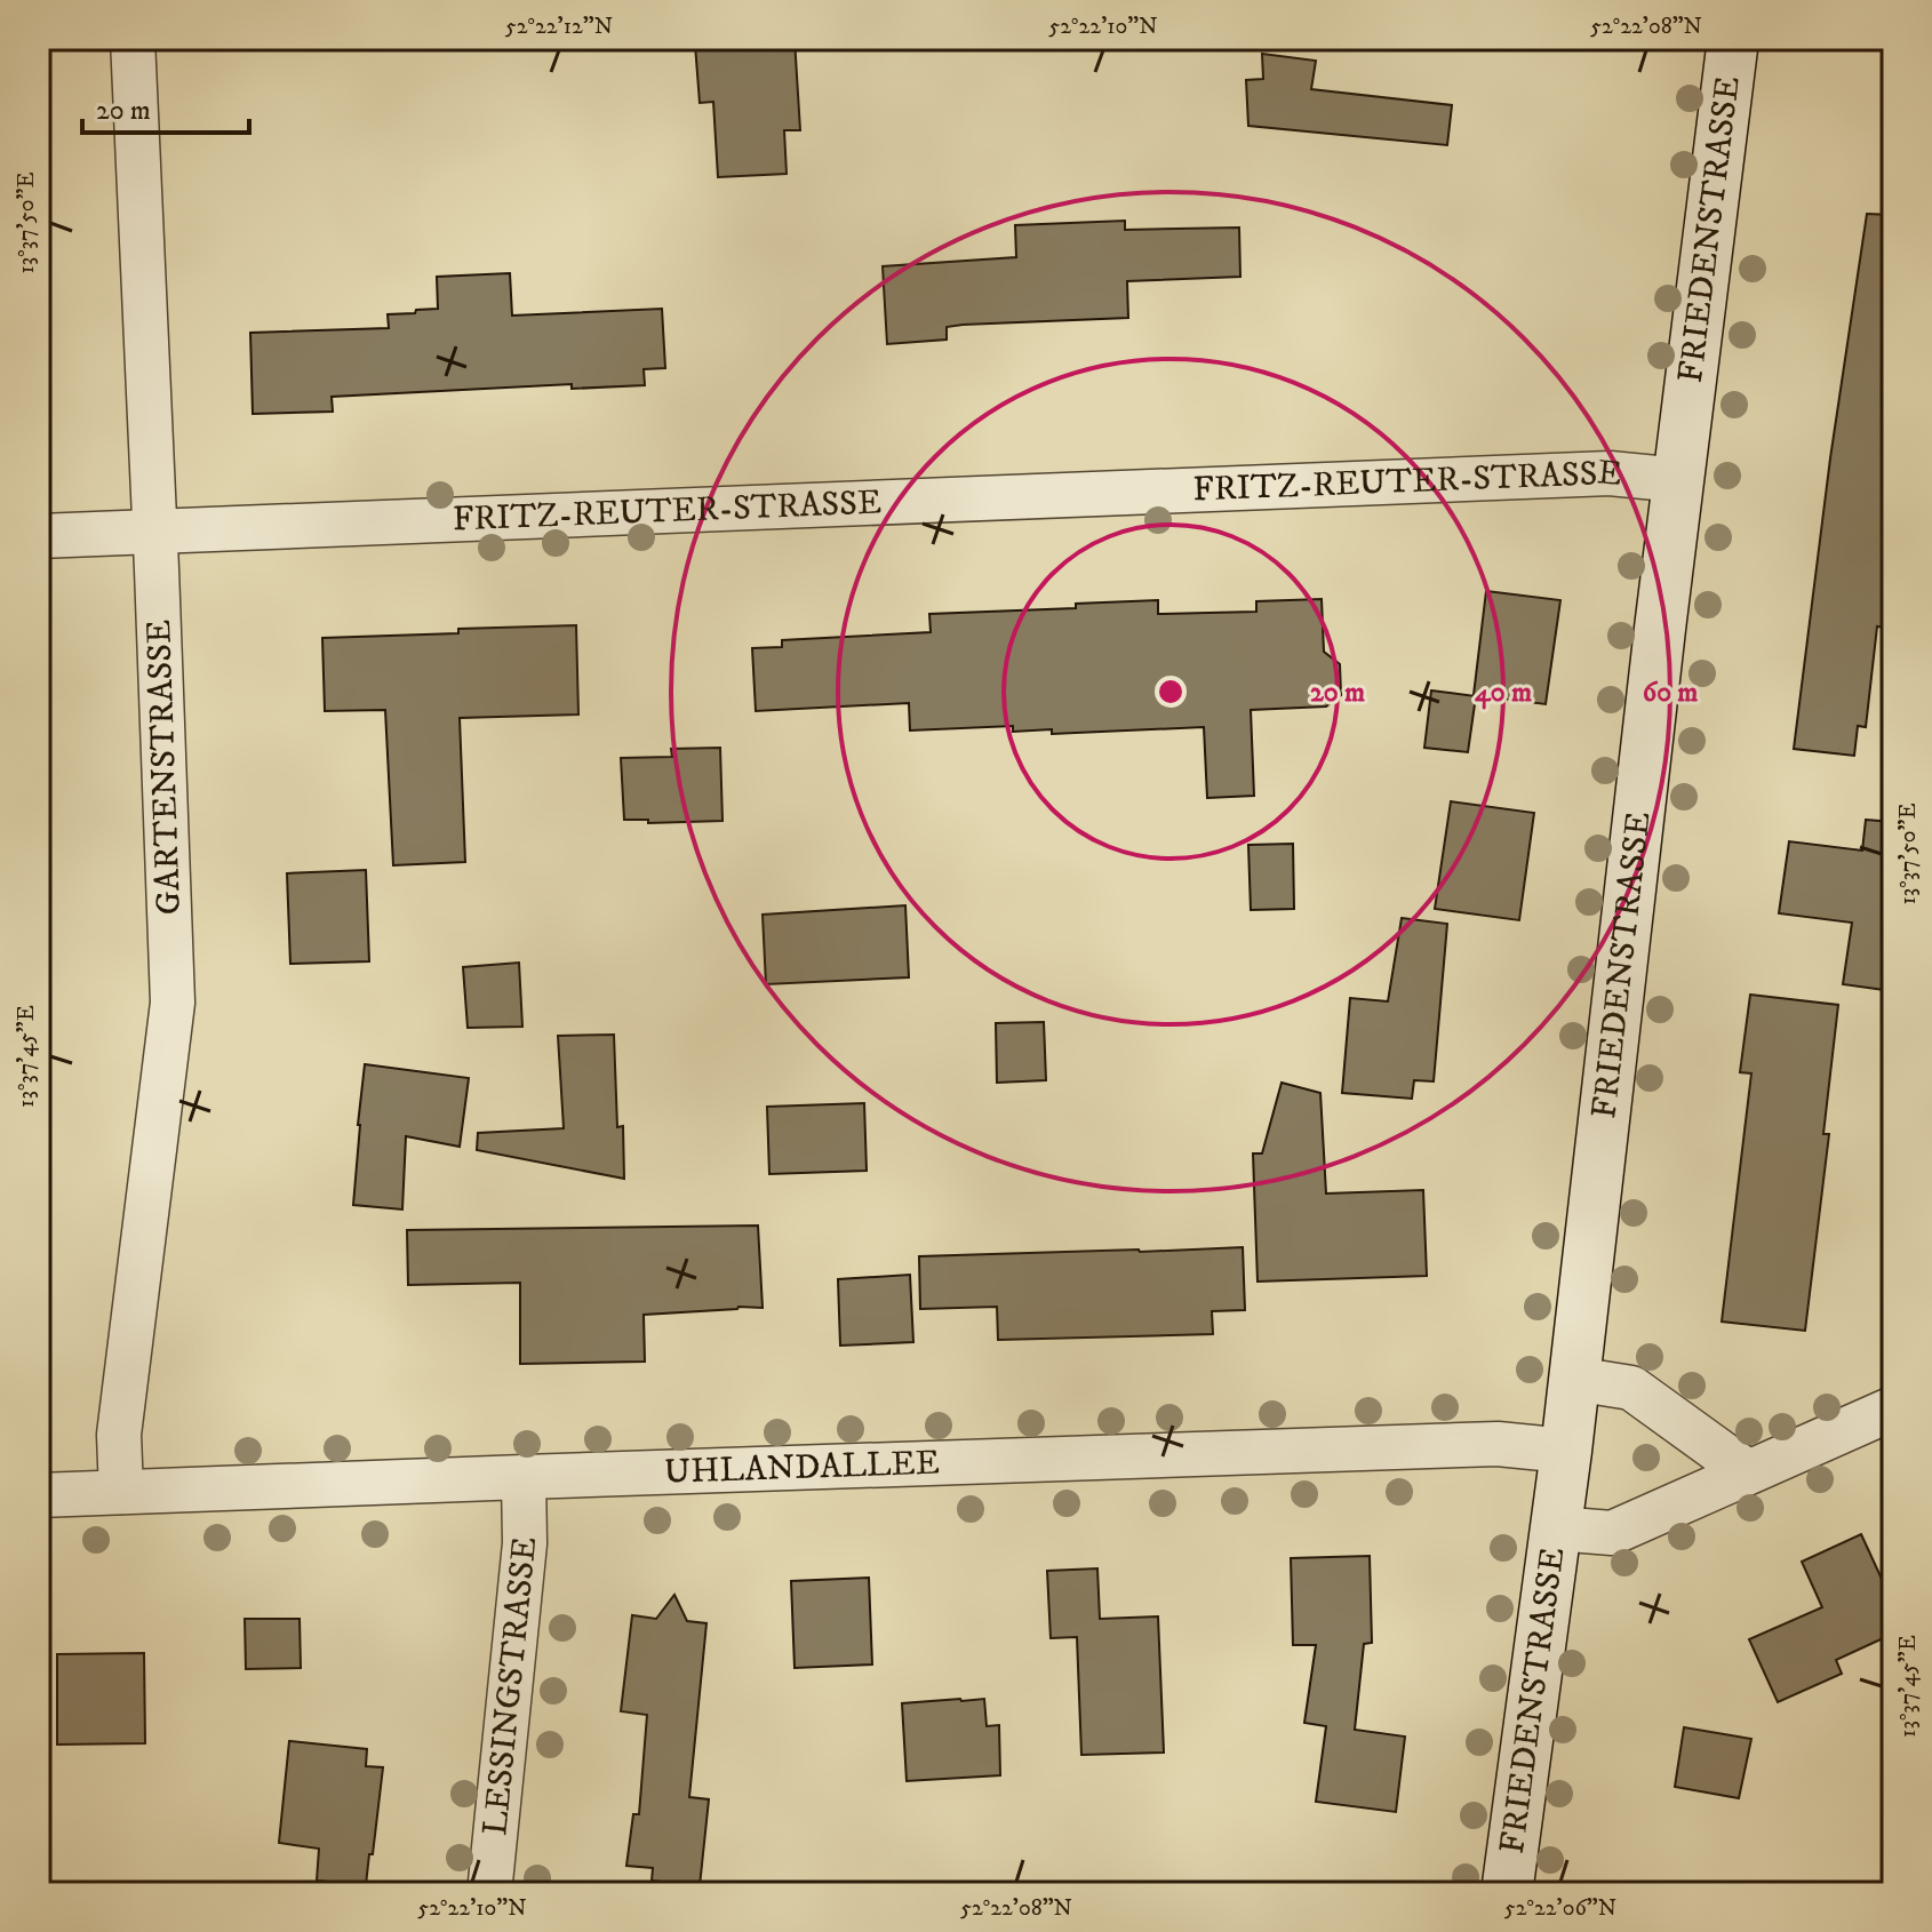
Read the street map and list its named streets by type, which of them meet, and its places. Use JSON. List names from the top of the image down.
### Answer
{
  "streets": {
    "street": [
      "FRIEDENSTRASSE",
      "FRITZ-REUTER-STRASSE",
      "GARTENSTRASSE",
      "UHLANDALLEE",
      "LESSINGSTRASSE"
    ]
  },
  "crossings": [
    ["FRIEDENSTRASSE", "FRITZ-REUTER-STRASSE"],
    ["FRIEDENSTRASSE", "UHLANDALLEE"],
    ["FRITZ-REUTER-STRASSE", "GARTENSTRASSE"],
    ["GARTENSTRASSE", "UHLANDALLEE"],
    ["UHLANDALLEE", "LESSINGSTRASSE"]
  ],
  "scale_bar": "20 m",
  "coordinates": [
    "52°22'12\"N",
    "52°22'10\"N",
    "52°22'08\"N",
    "13°37'50\"E",
    "13°37'45\"E",
    "52°22'06\"N"
  ],
  "rings": ["20 m", "40 m", "60 m"]
}
